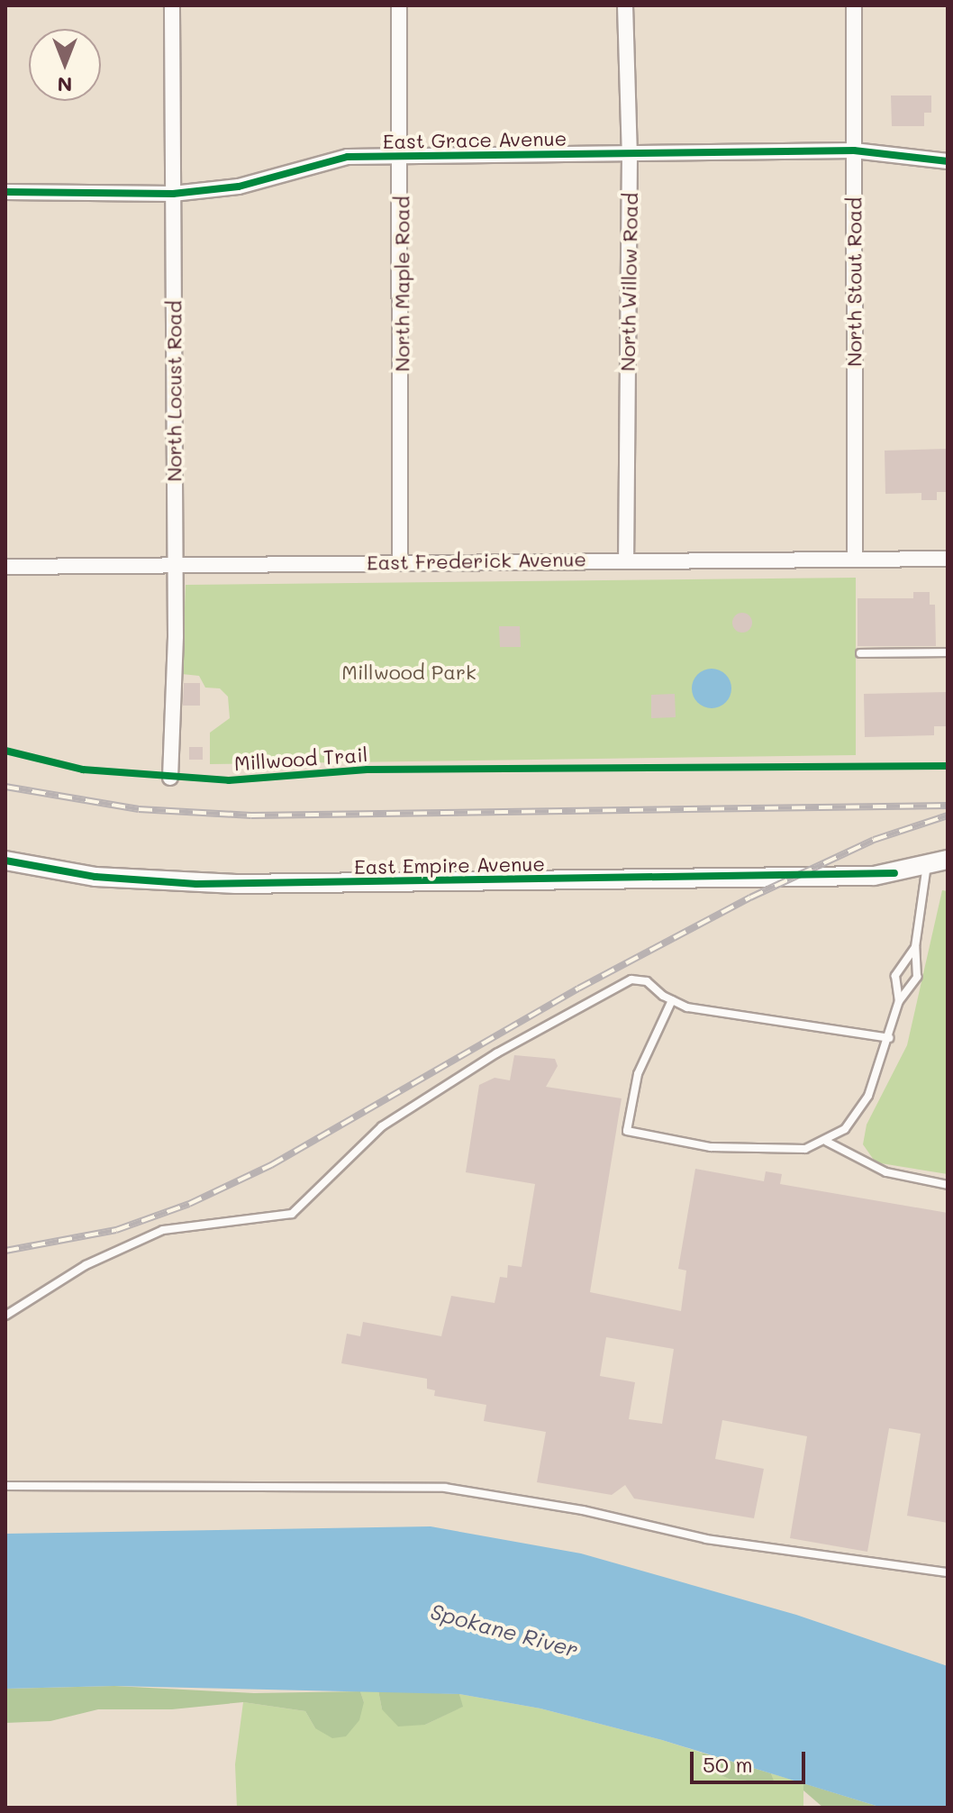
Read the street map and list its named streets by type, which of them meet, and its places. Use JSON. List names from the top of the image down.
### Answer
{
  "streets": {
    "street": [
      "East Grace Avenue",
      "North Willow Road",
      "North Stout Road",
      "North Maple Road",
      "North Locust Road",
      "East Frederick Avenue",
      "East Empire Avenue"
    ],
    "cycle path": ["Millwood Trail"]
  },
  "crossings": [
    ["East Grace Avenue", "North Willow Road"],
    ["East Grace Avenue", "North Stout Road"],
    ["East Grace Avenue", "North Maple Road"],
    ["East Grace Avenue", "North Locust Road"],
    ["North Willow Road", "East Frederick Avenue"],
    ["North Stout Road", "East Frederick Avenue"],
    ["North Maple Road", "East Frederick Avenue"],
    ["North Locust Road", "East Frederick Avenue"]
  ],
  "water": ["Spokane River"],
  "parks": ["Millwood Park"],
  "scale_bar": "50 m",
  "north": "bottom"
}
